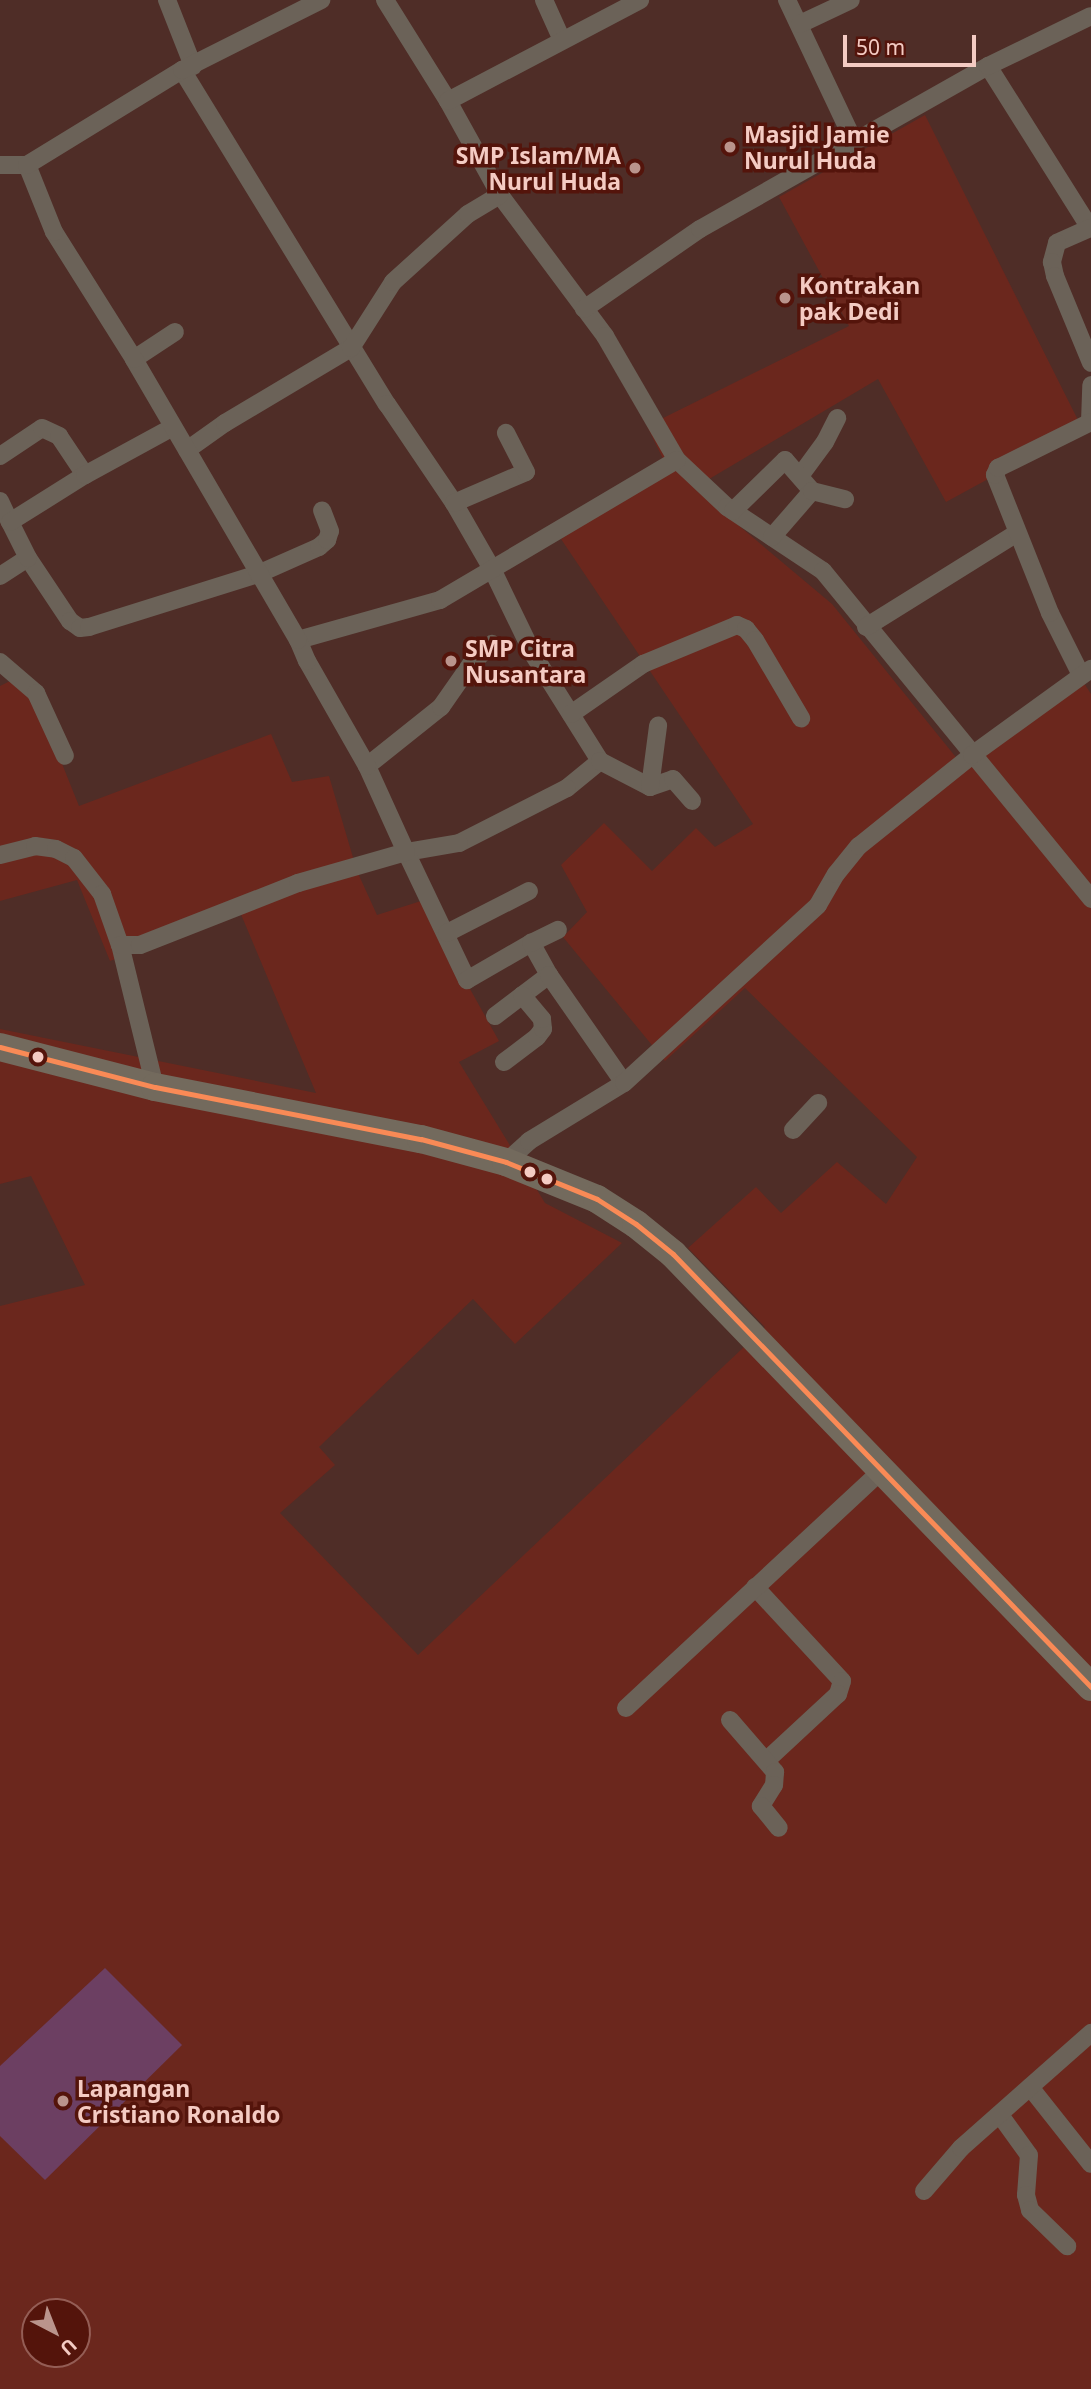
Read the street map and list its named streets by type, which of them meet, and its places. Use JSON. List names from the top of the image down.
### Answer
{
  "places": [
    "Masjid Jamie Nurul Huda",
    "SMP Islam/MA Nurul Huda",
    "Kontrakan pak Dedi",
    "SMP Citra Nusantara",
    "Lapangan Cristiano Ronaldo"
  ],
  "scale_bar": "50 m",
  "north": "bottom right"
}
